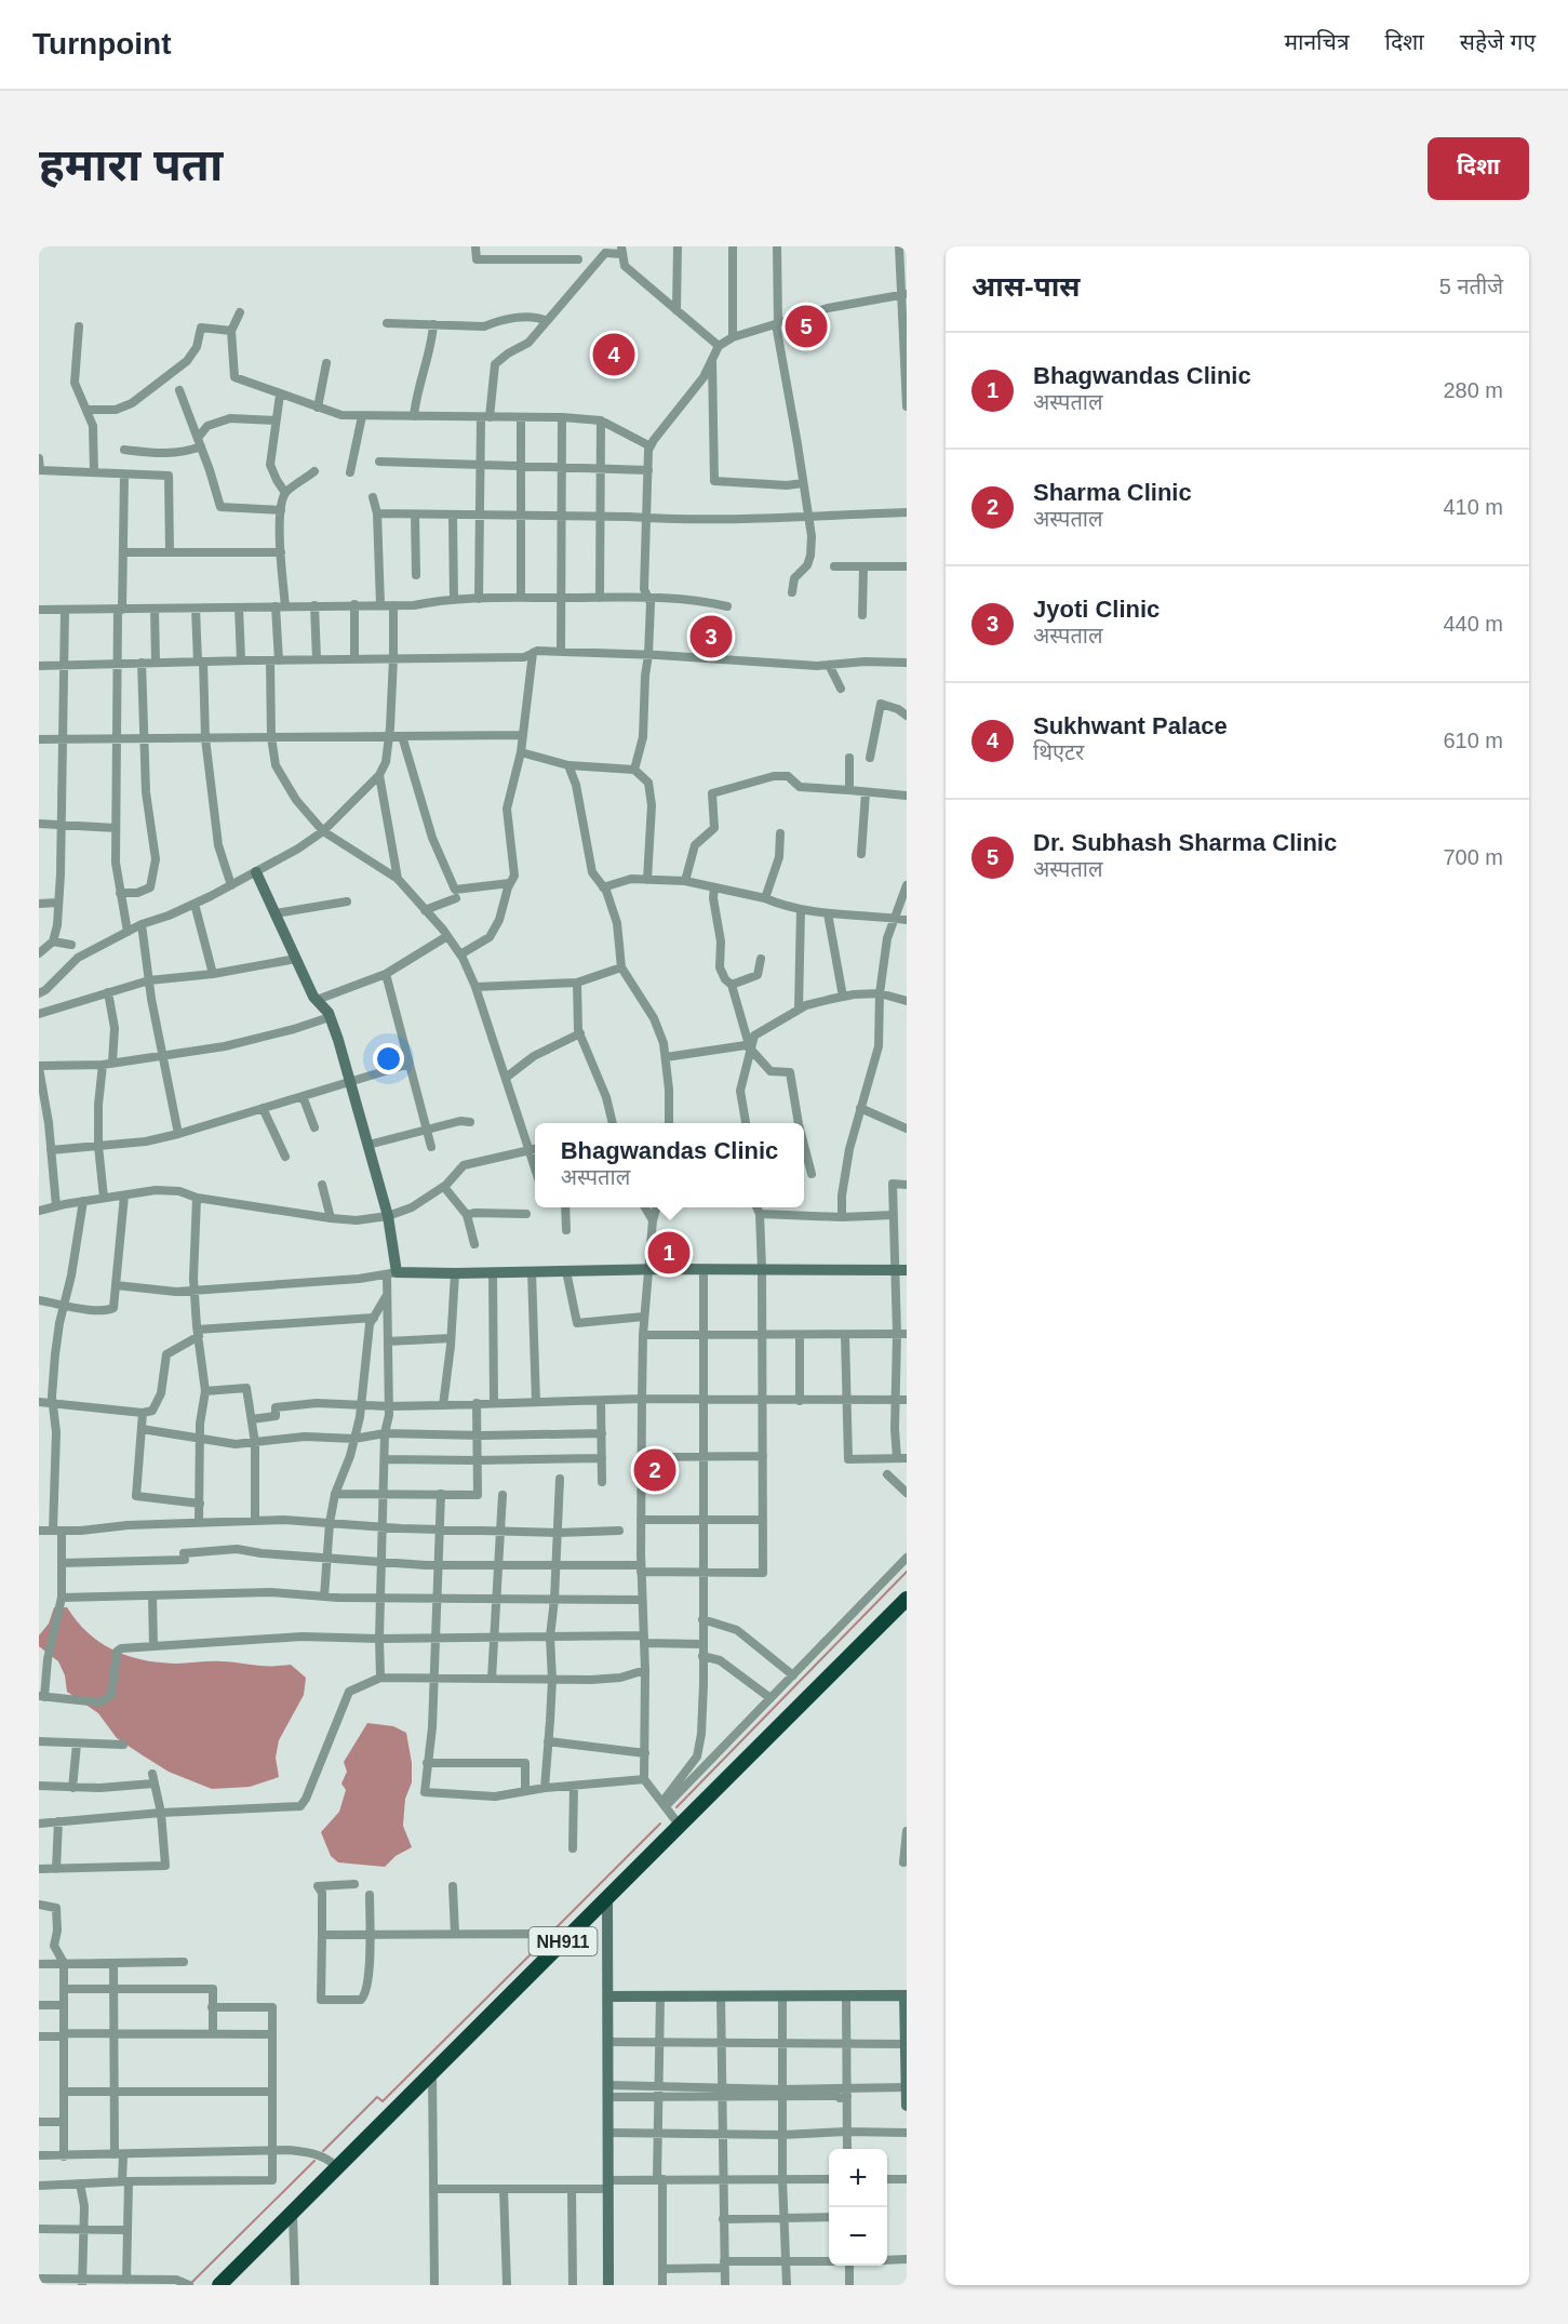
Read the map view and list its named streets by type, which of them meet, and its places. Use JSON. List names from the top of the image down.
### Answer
{
  "streets": {
    "highway": ["NH911"]
  },
  "page": {
    "header": "Turnpoint",
    "nav": ["मानचित्र", "दिशा", "सहेजे गए"],
    "buttons": "दिशा",
    "title": "हमारा पता",
    "heading": ["आस-पास", "5 नतीजे"],
    "pins": [
      "5",
      "4",
      "3",
      "1",
      "2"
    ],
    "list": [
      {
        "mark": "1",
        "name": "Bhagwandas Clinic",
        "note": "अस्पताल",
        "value": "280 m"
      },
      {
        "mark": "2",
        "name": "Sharma Clinic",
        "note": "अस्पताल",
        "value": "410 m"
      },
      {
        "mark": "3",
        "name": "Jyoti Clinic",
        "note": "अस्पताल",
        "value": "440 m"
      },
      {
        "mark": "4",
        "name": "Sukhwant Palace",
        "note": "थिएटर",
        "value": "610 m"
      },
      {
        "mark": "5",
        "name": "Dr. Subhash Sharma Clinic",
        "note": "अस्पताल",
        "value": "700 m"
      }
    ],
    "popup": ["Bhagwandas Clinic", "अस्पताल"],
    "map_buttons": ["+", "−"]
  }
}
